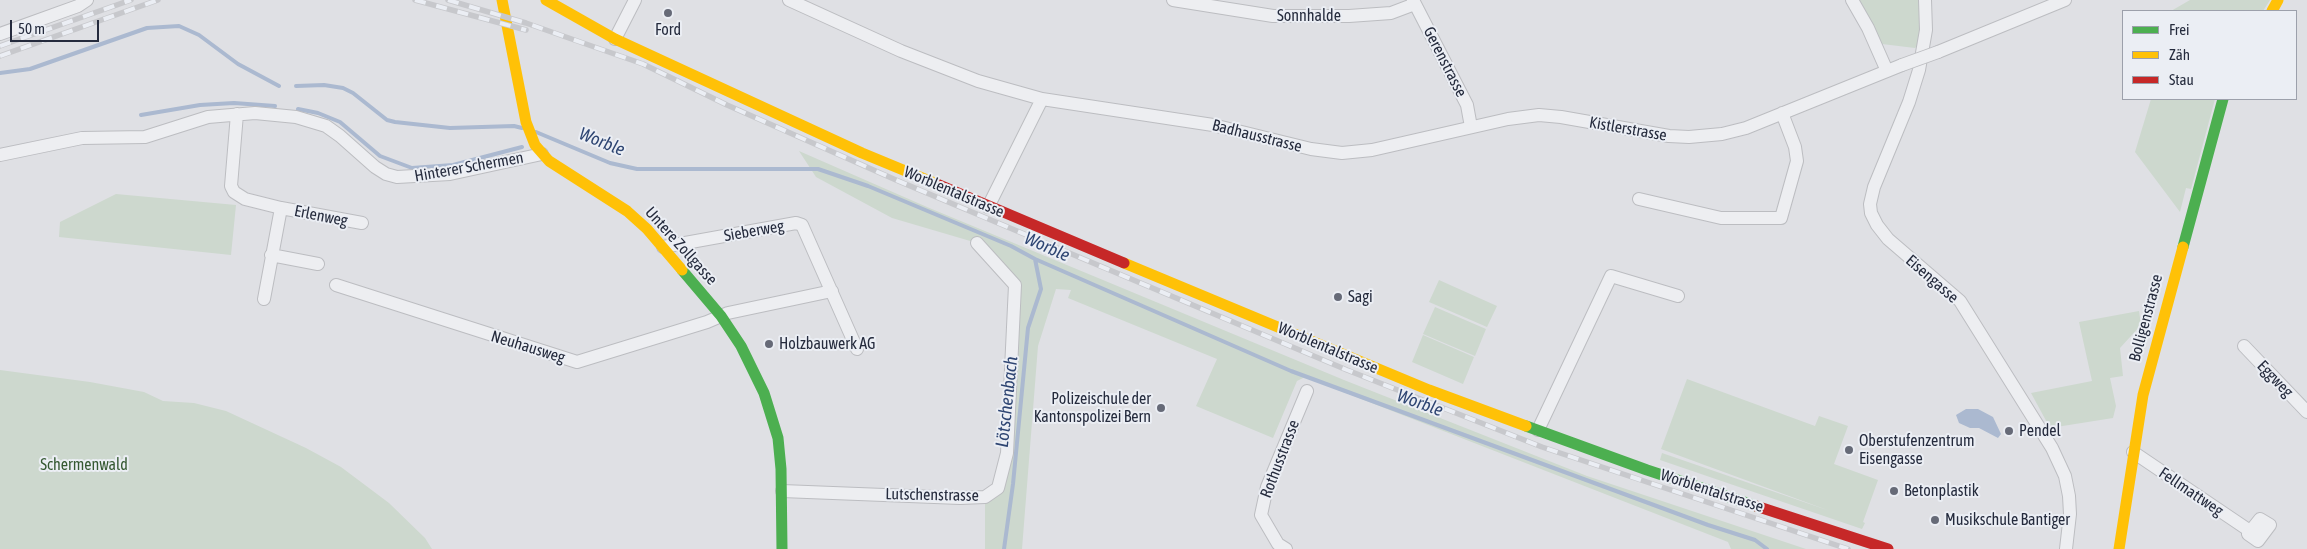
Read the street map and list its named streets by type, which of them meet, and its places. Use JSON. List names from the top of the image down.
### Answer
{
  "streets": {
    "main road": ["Worblentalstrasse", "Untere Zollgasse", "Bolligenstrasse"],
    "street": [
      "Sonnhalde",
      "Gerenstrasse",
      "Kistlerstrasse",
      "Badhausstrasse",
      "Hinterer Schermen",
      "Erlenweg",
      "Sieberweg",
      "Eisengasse",
      "Neuhausweg",
      "Eggweg",
      "Rothusstrasse",
      "Fellmattweg",
      "Lutschenstrasse"
    ]
  },
  "crossings": [
    ["Sonnhalde", "Gerenstrasse"],
    ["Gerenstrasse", "Kistlerstrasse"],
    ["Gerenstrasse", "Badhausstrasse"],
    ["Kistlerstrasse", "Badhausstrasse"],
    ["Hinterer Schermen", "Erlenweg"],
    ["Hinterer Schermen", "Untere Zollgasse"],
    ["Sieberweg", "Untere Zollgasse"],
    ["Untere Zollgasse", "Neuhausweg"],
    ["Untere Zollgasse", "Lutschenstrasse"],
    ["Bolligenstrasse", "Fellmattweg"]
  ],
  "water": ["Worble", "Lötschenbach"],
  "parks": ["Schermenwald"],
  "places": [
    "Ford",
    "Sagi",
    "Holzbauwerk AG",
    "Polizeischule der Kantonspolizei Bern",
    "Pendel",
    "Oberstufenzentrum Eisengasse",
    "Betonplastik",
    "Musikschule Bantiger"
  ],
  "legend": ["Frei", "Zäh", "Stau"],
  "scale_bar": "50 m"
}
